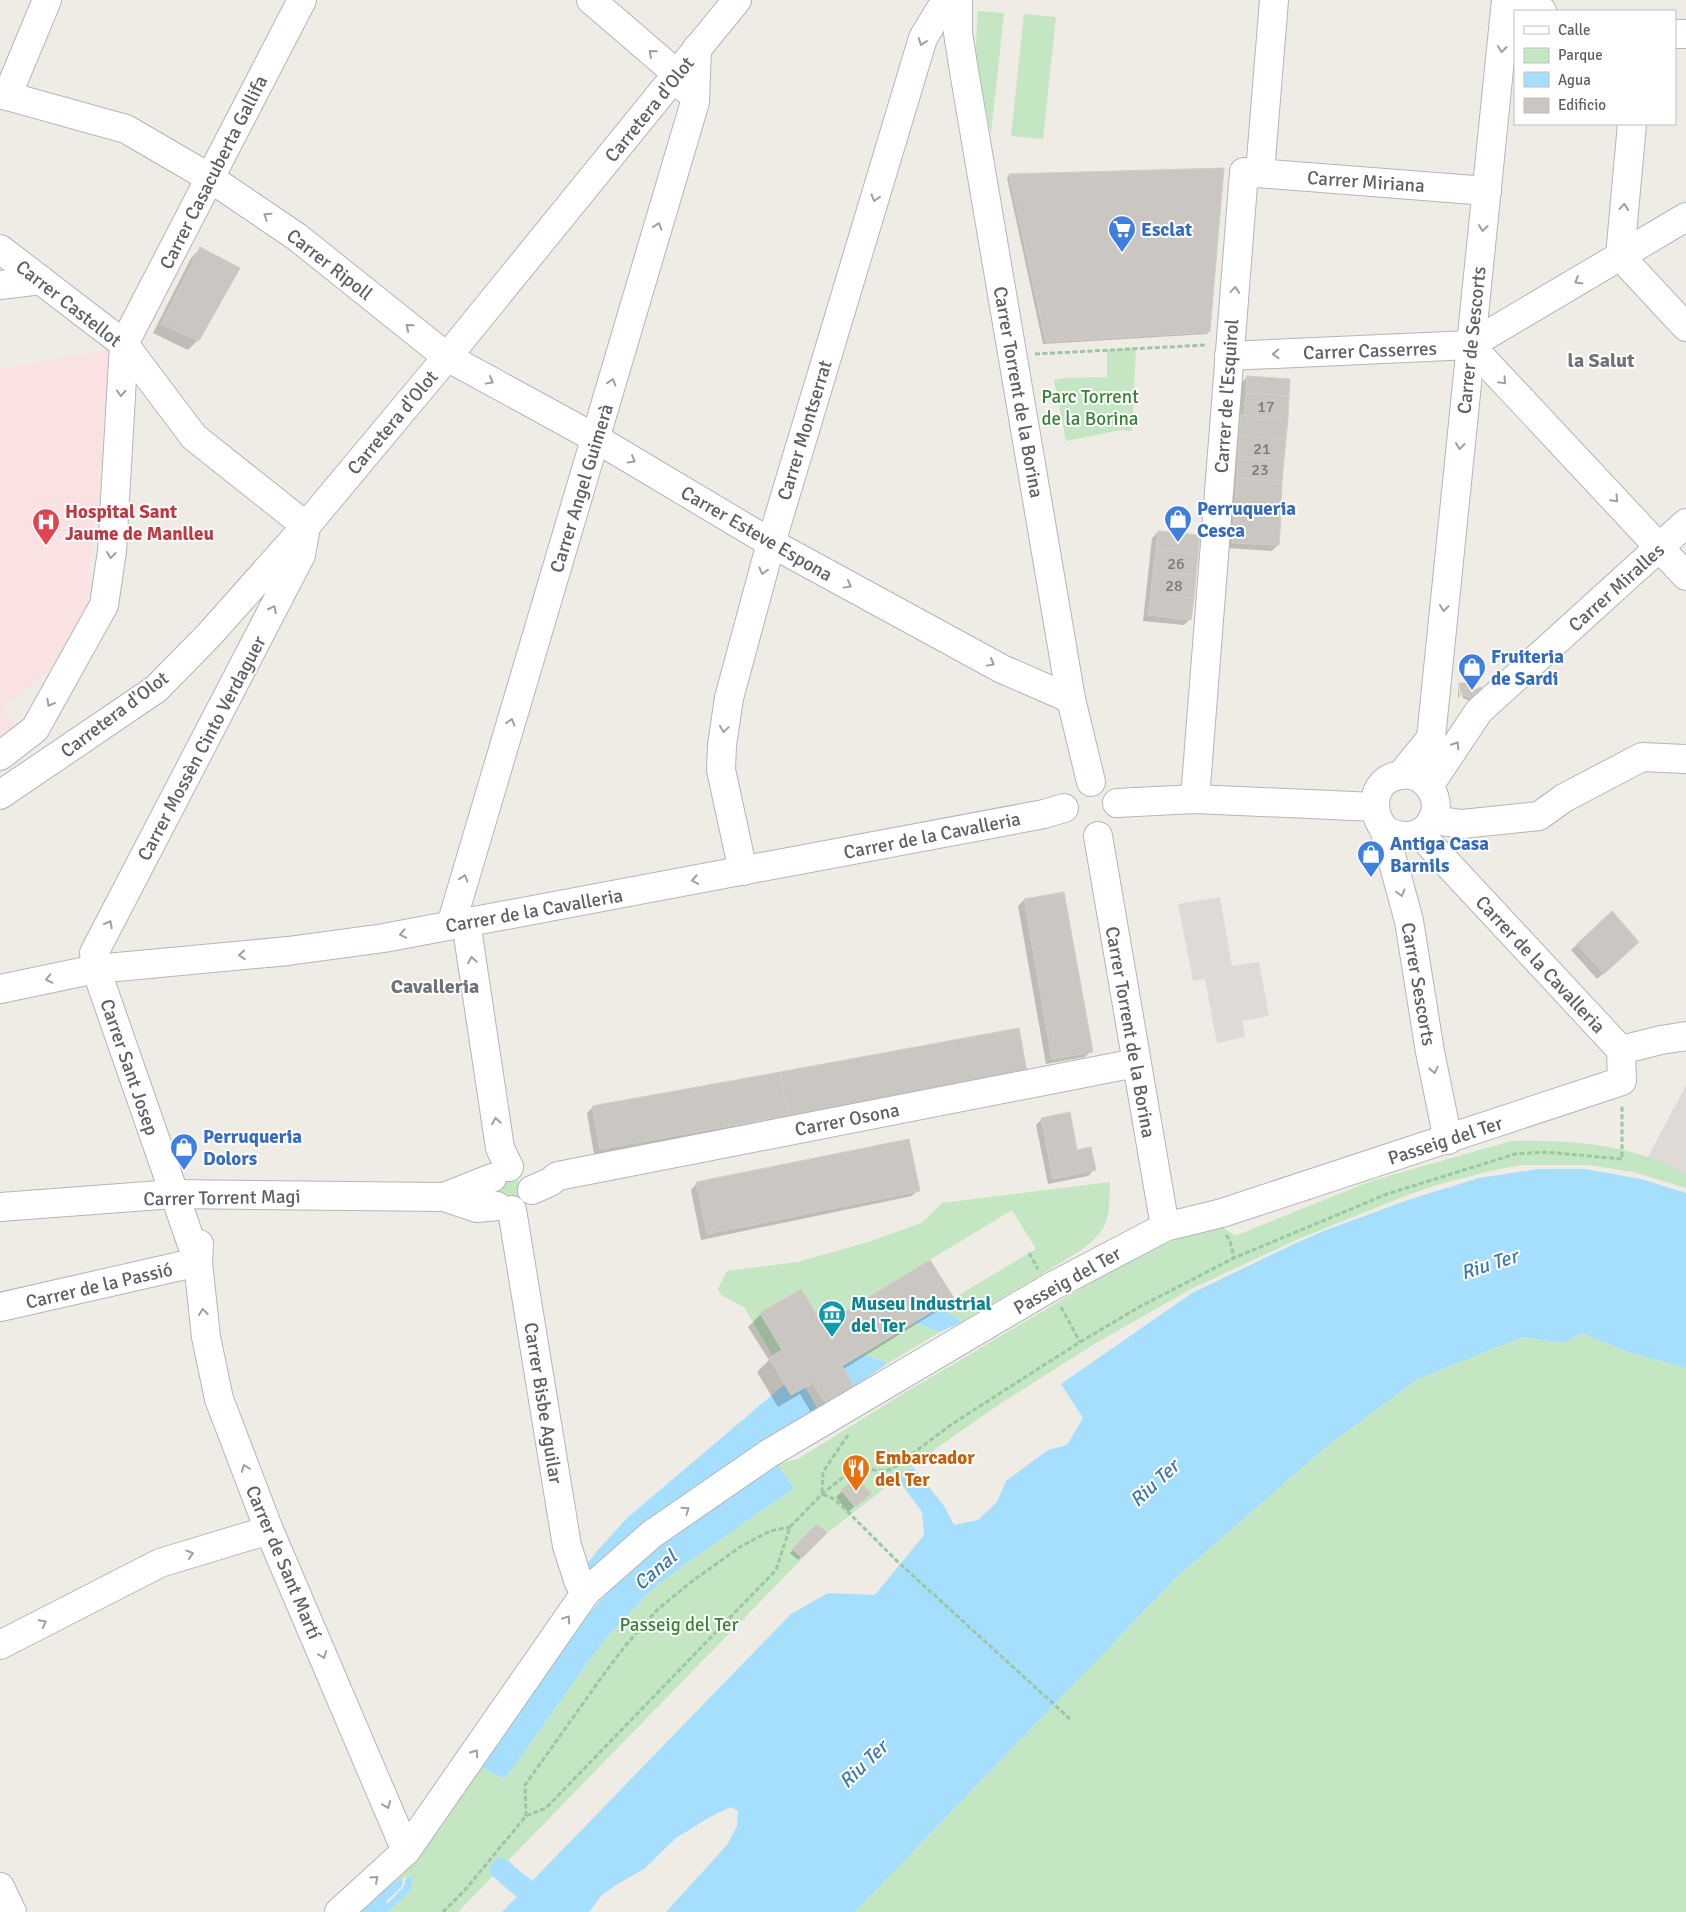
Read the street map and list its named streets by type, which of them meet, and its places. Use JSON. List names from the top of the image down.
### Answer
{
  "streets": {
    "street": [
      "Carretera d'Olot",
      "Carrer Casacuberta Gallifa",
      "Carrer Miriana",
      "Carrer Ripoll",
      "Carrer Castellot",
      "Carrer de Sescorts",
      "Carrer Casserres",
      "Carrer Torrent de la Borina",
      "Carrer de l'Esquirol",
      "Carrer Montserrat",
      "Carrer Angel Guimerà",
      "Carrer Esteve Espona",
      "Carrer Miralles",
      "Carrer Mossèn Cinto Verdaguer",
      "Carrer de la Cavalleria",
      "Carrer Sescorts",
      "Carrer Sant Josep",
      "Carrer Osona",
      "Passeig del Ter",
      "Carrer Torrent Magi",
      "Carrer de la Passió",
      "Carrer Bisbe Aguilar",
      "Carrer de Sant Martí"
    ]
  },
  "crossings": [
    ["Carretera d'Olot", "Carrer Ripoll"],
    ["Carretera d'Olot", "Carrer Castellot"],
    ["Carretera d'Olot", "Carrer Angel Guimerà"],
    ["Carretera d'Olot", "Carrer Esteve Espona"],
    ["Carretera d'Olot", "Carrer Mossèn Cinto Verdaguer"],
    ["Carrer Casacuberta Gallifa", "Carrer Ripoll"],
    ["Carrer Casacuberta Gallifa", "Carrer Castellot"],
    ["Carrer Miriana", "Carrer de Sescorts"],
    ["Carrer Miriana", "Carrer de l'Esquirol"],
    ["Carrer Ripoll", "Carrer Esteve Espona"],
    ["Carrer Castellot", "Carrer Mossèn Cinto Verdaguer"],
    ["Carrer de Sescorts", "Carrer Casserres"],
    ["Carrer de Sescorts", "Carrer Miralles"],
    ["Carrer de Sescorts", "Carrer de la Cavalleria"],
    ["Carrer de Sescorts", "Carrer Sescorts"],
    ["Carrer Casserres", "Carrer de l'Esquirol"],
    ["Carrer Torrent de la Borina", "Carrer Esteve Espona"],
    ["Carrer Torrent de la Borina", "Carrer de la Cavalleria"],
    ["Carrer Torrent de la Borina", "Carrer Osona"],
    ["Carrer Torrent de la Borina", "Passeig del Ter"],
    ["Carrer Montserrat", "Carrer Esteve Espona"],
    ["Carrer Montserrat", "Carrer de la Cavalleria"],
    ["Carrer Angel Guimerà", "Carrer Esteve Espona"],
    ["Carrer Angel Guimerà", "Carrer de la Cavalleria"],
    ["Carrer Miralles", "Carrer de la Cavalleria"],
    ["Carrer Miralles", "Carrer Sescorts"],
    ["Carrer Mossèn Cinto Verdaguer", "Carrer de la Cavalleria"],
    ["Carrer Mossèn Cinto Verdaguer", "Carrer Sant Josep"],
    ["Carrer de la Cavalleria", "Carrer Sescorts"],
    ["Carrer de la Cavalleria", "Carrer Sant Josep"],
    ["Carrer Sescorts", "Passeig del Ter"],
    ["Carrer Sant Josep", "Carrer Torrent Magi"],
    ["Carrer Sant Josep", "Carrer de Sant Martí"],
    ["Carrer Osona", "Carrer Torrent Magi"],
    ["Carrer Osona", "Carrer Bisbe Aguilar"],
    ["Passeig del Ter", "Carrer Bisbe Aguilar"],
    ["Passeig del Ter", "Carrer de Sant Martí"],
    ["Carrer Torrent Magi", "Carrer Bisbe Aguilar"],
    ["Carrer Torrent Magi", "Carrer de Sant Martí"],
    ["Carrer de la Passió", "Carrer de Sant Martí"]
  ],
  "one_way": [
    "Carrer Ripoll",
    "Carrer Casserres",
    "Carrer Montserrat",
    "Carrer Angel Guimerà",
    "Carrer Esteve Espona",
    "Carrer de la Cavalleria",
    "Carrer Sescorts"
  ],
  "districts": ["la Salut", "Cavalleria"],
  "water": ["Riu Ter", "Canal"],
  "parks": ["Parc Torrent de la Borina", "Passeig del Ter"],
  "places": {
    "supermarket": ["Esclat"],
    "shop": [
      "Perruqueria Cesca",
      "Fruiteria de Sardi",
      "Antiga Casa Barnils",
      "Perruqueria Dolors"
    ],
    "hospital": ["Hospital Sant Jaume de Manlleu"],
    "museum": ["Museu Industrial del Ter"],
    "restaurant": ["Embarcador del Ter"]
  },
  "house_numbers": [
    "17",
    "21",
    "23",
    "26",
    "28"
  ],
  "legend": [
    "Calle",
    "Parque",
    "Agua",
    "Edificio"
  ]
}
